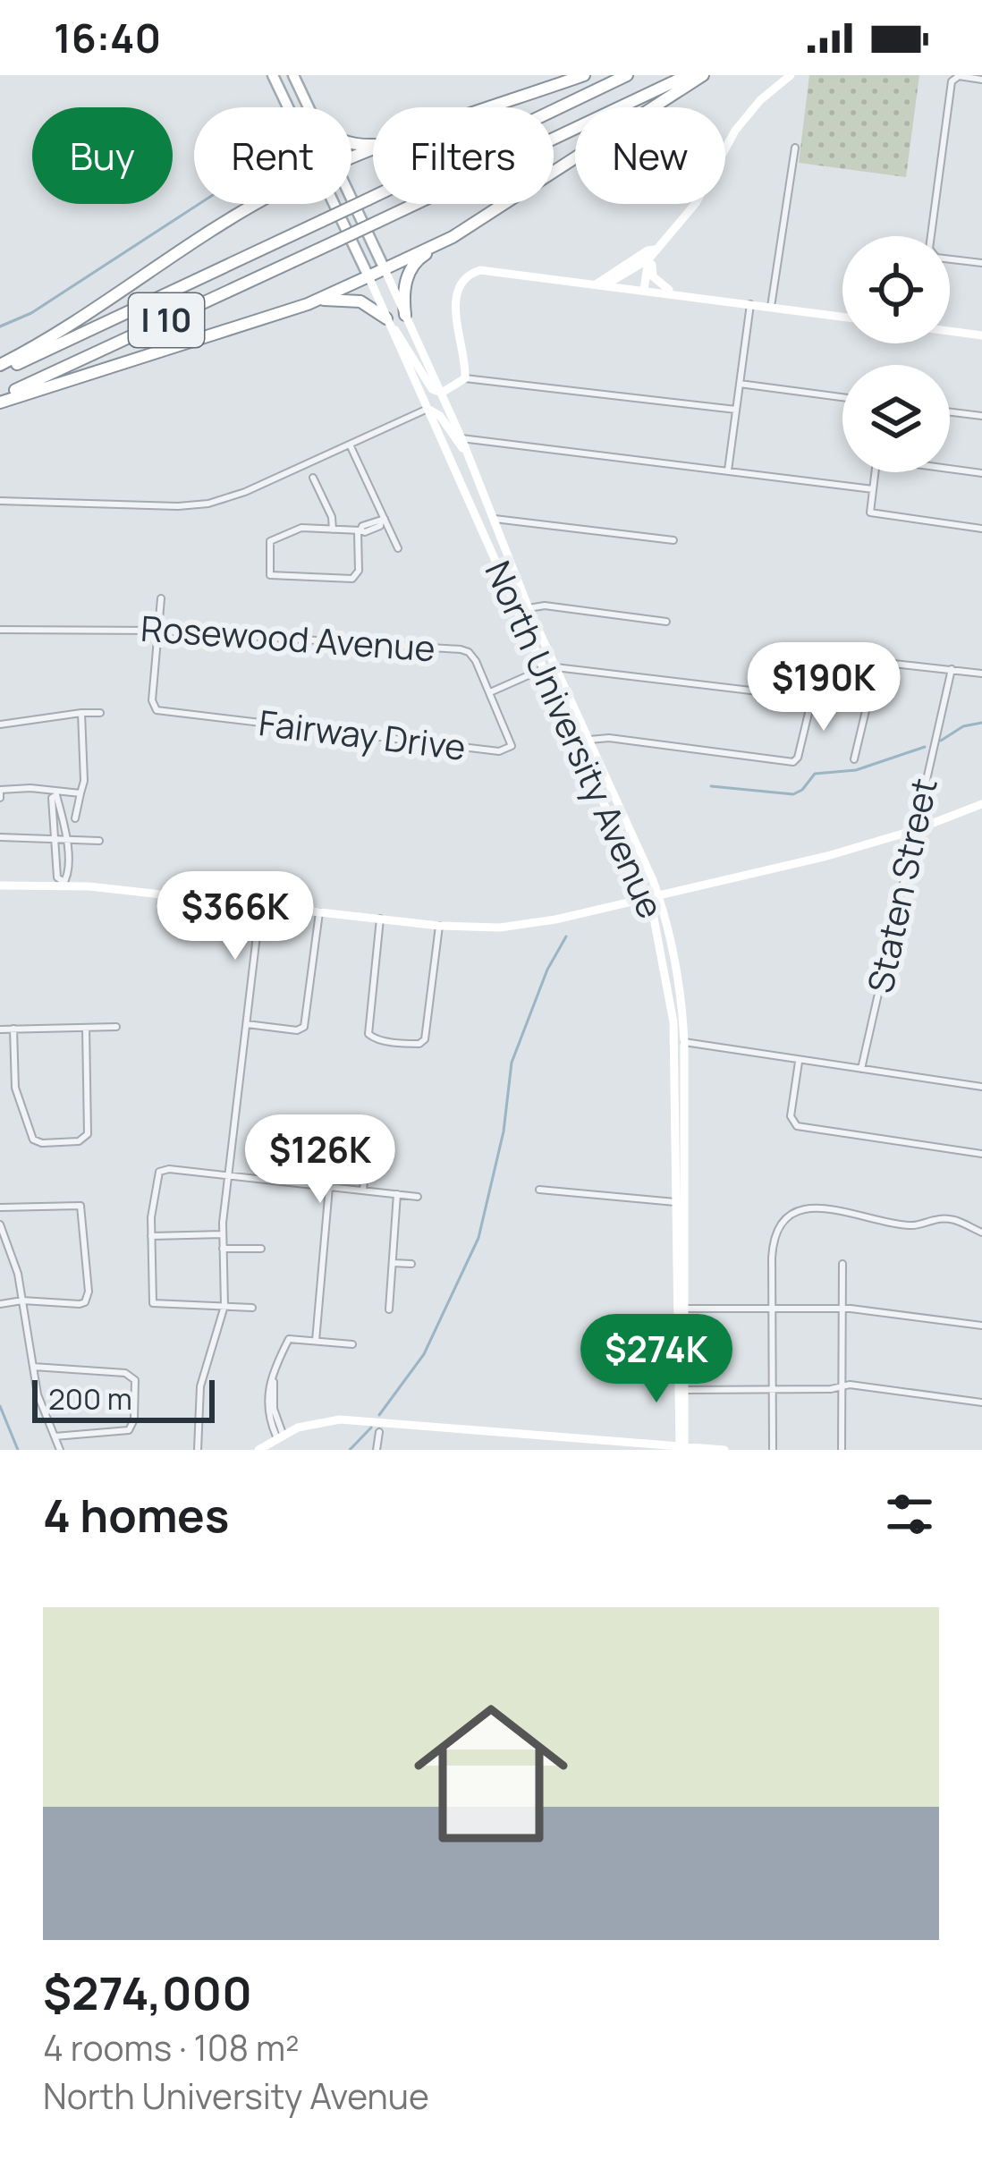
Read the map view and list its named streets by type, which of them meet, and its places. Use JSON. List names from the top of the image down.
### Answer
{
  "streets": {
    "highway": ["I 10"],
    "main road": ["North University Avenue"],
    "street": ["Rosewood Avenue", "Fairway Drive", "Staten Street"]
  },
  "crossings": [
    ["Rosewood Avenue", "Fairway Drive"]
  ],
  "scale_bar": "200 m",
  "page": {
    "status": "16:40",
    "chip": [
      "Buy",
      "Rent",
      "Filters",
      "New"
    ],
    "price": [
      "$190K",
      "$366K",
      "$126K",
      "$274K"
    ],
    "scale": "200 m",
    "heading": "4 homes",
    "list": [
      {
        "name": "$274,000",
        "note": "4 rooms · 108 m² · North University Avenue"
      }
    ]
  }
}
